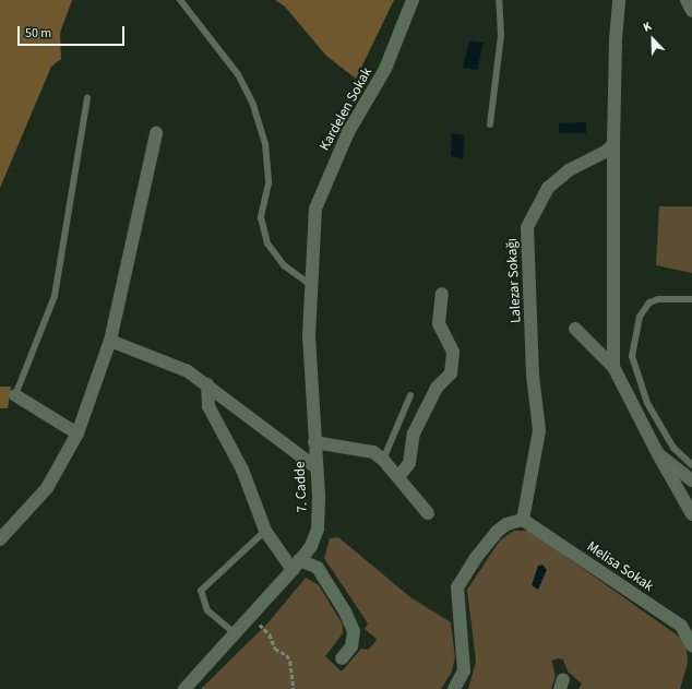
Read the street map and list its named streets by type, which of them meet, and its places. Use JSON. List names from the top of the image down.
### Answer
{
  "streets": {
    "street": [
      "Kardelen Sokak",
      "Lalezar Sokağı",
      "7. Cadde",
      "Melisa Sokak"
    ]
  },
  "crossings": [
    ["Kardelen Sokak", "7. Cadde"],
    ["Lalezar Sokağı", "Melisa Sokak"]
  ],
  "scale_bar": "50 m",
  "north": "top left"
}
